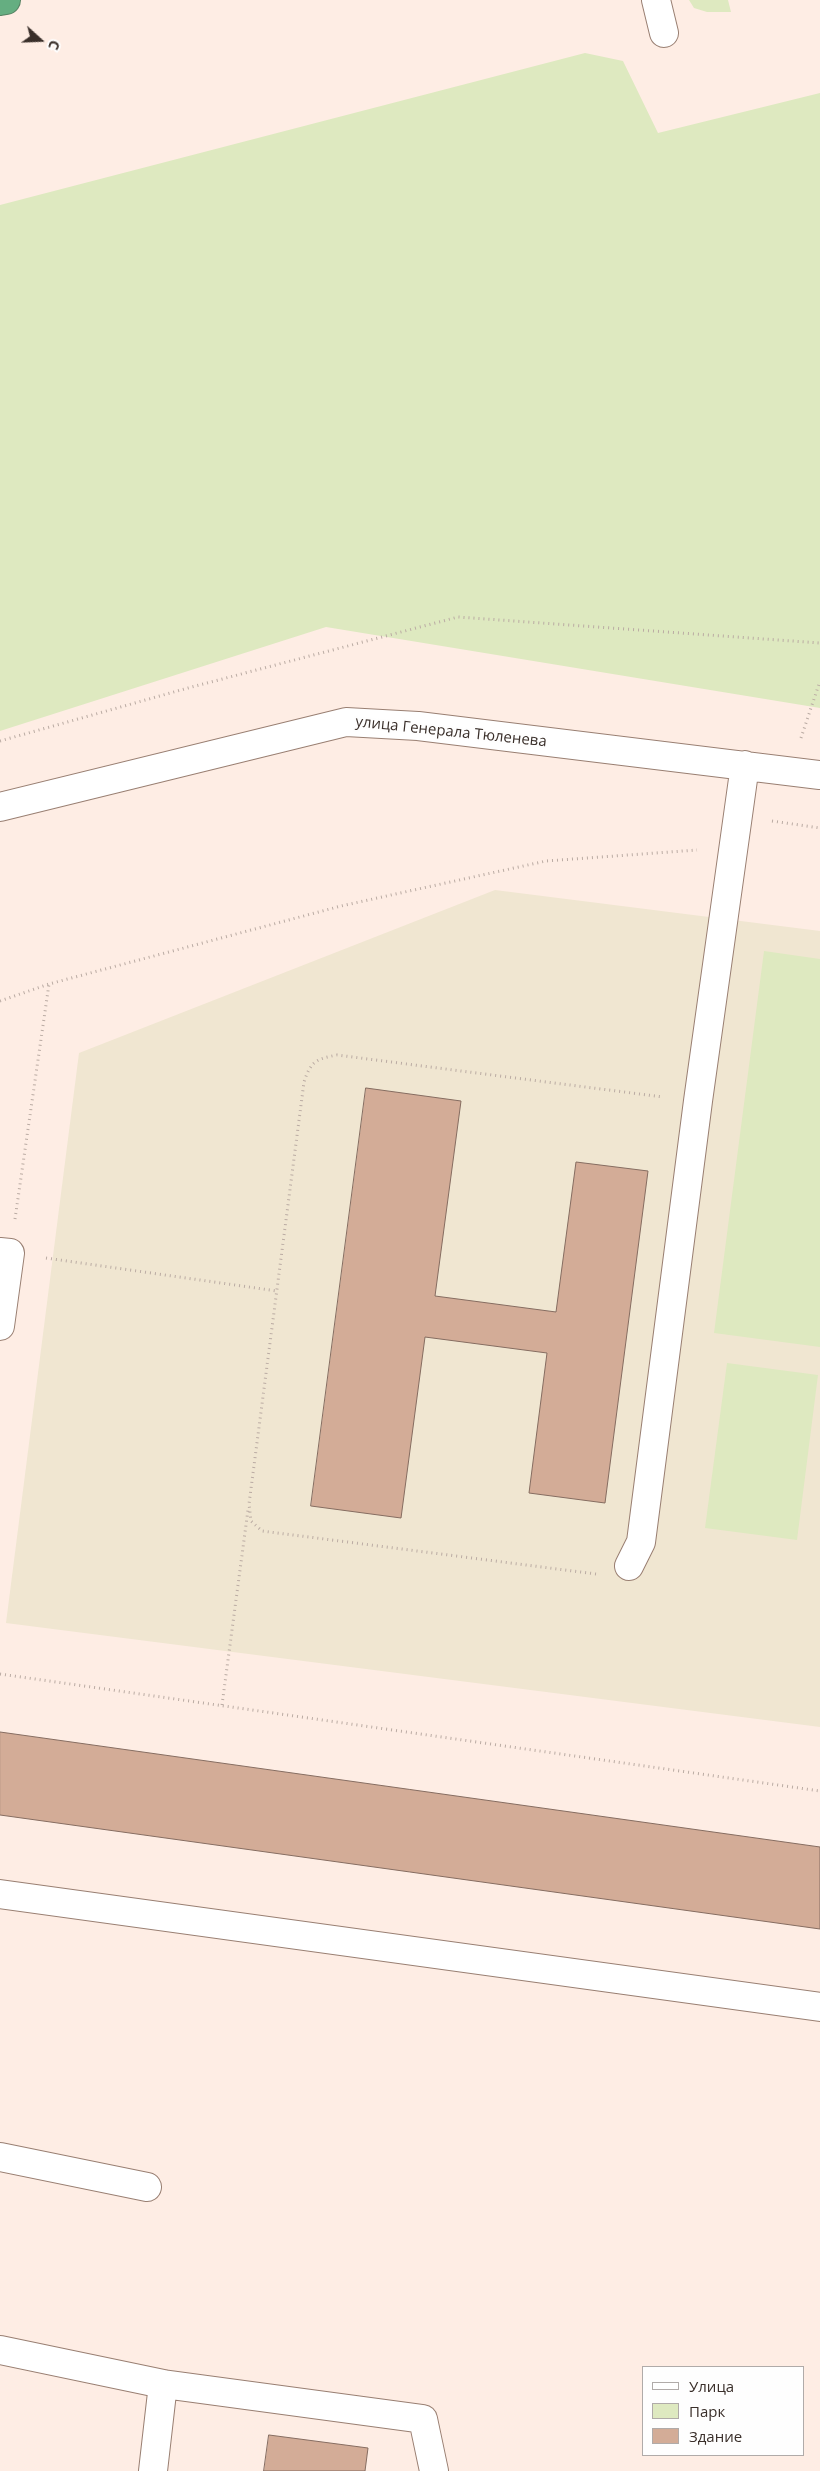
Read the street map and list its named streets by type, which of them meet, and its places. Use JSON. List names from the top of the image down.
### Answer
{
  "streets": {
    "street": ["улица Генерала Тюленева"]
  },
  "legend": ["Улица", "Парк", "Здание"],
  "north": "right"
}
